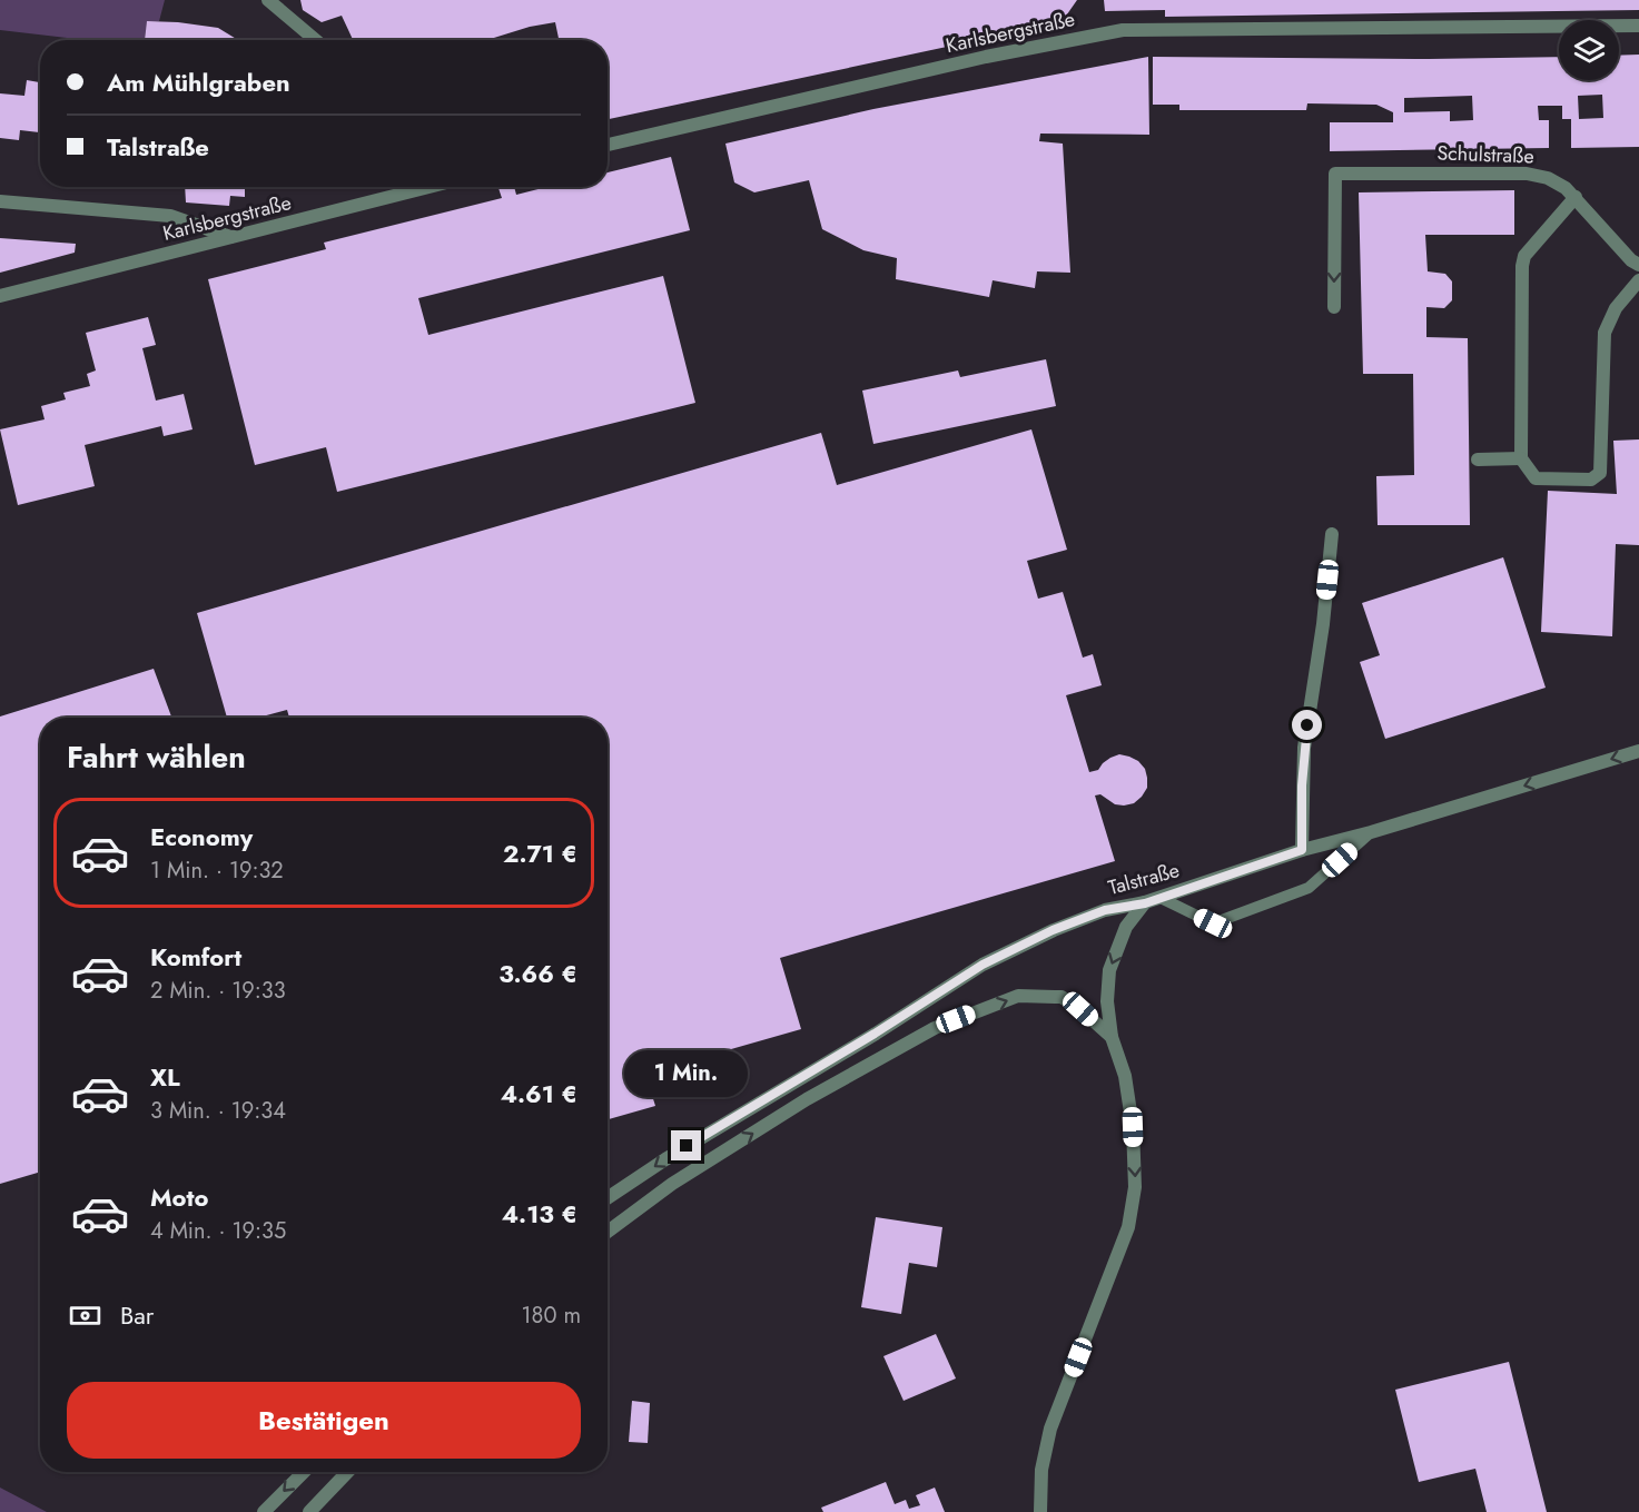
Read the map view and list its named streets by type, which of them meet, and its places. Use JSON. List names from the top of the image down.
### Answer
{
  "streets": {
    "street": ["Karlsbergstraße", "Schulstraße", "Talstraße"]
  },
  "page": {
    "banner": ["Am Mühlgraben", "Talstraße"],
    "heading": "Fahrt wählen",
    "list": [
      {
        "name": "Economy",
        "note": "1 Min. · 19:32",
        "value": "2.71 €"
      },
      {
        "name": "Komfort",
        "note": "2 Min. · 19:33",
        "value": "3.66 €"
      },
      {
        "name": "XL",
        "note": "3 Min. · 19:34",
        "value": "4.61 €"
      },
      {
        "name": "Moto",
        "note": "4 Min. · 19:35",
        "value": "4.13 €"
      }
    ],
    "bubble": "1 Min.",
    "pay": ["Bar", "180 m"],
    "buttons": "Bestätigen"
  }
}
